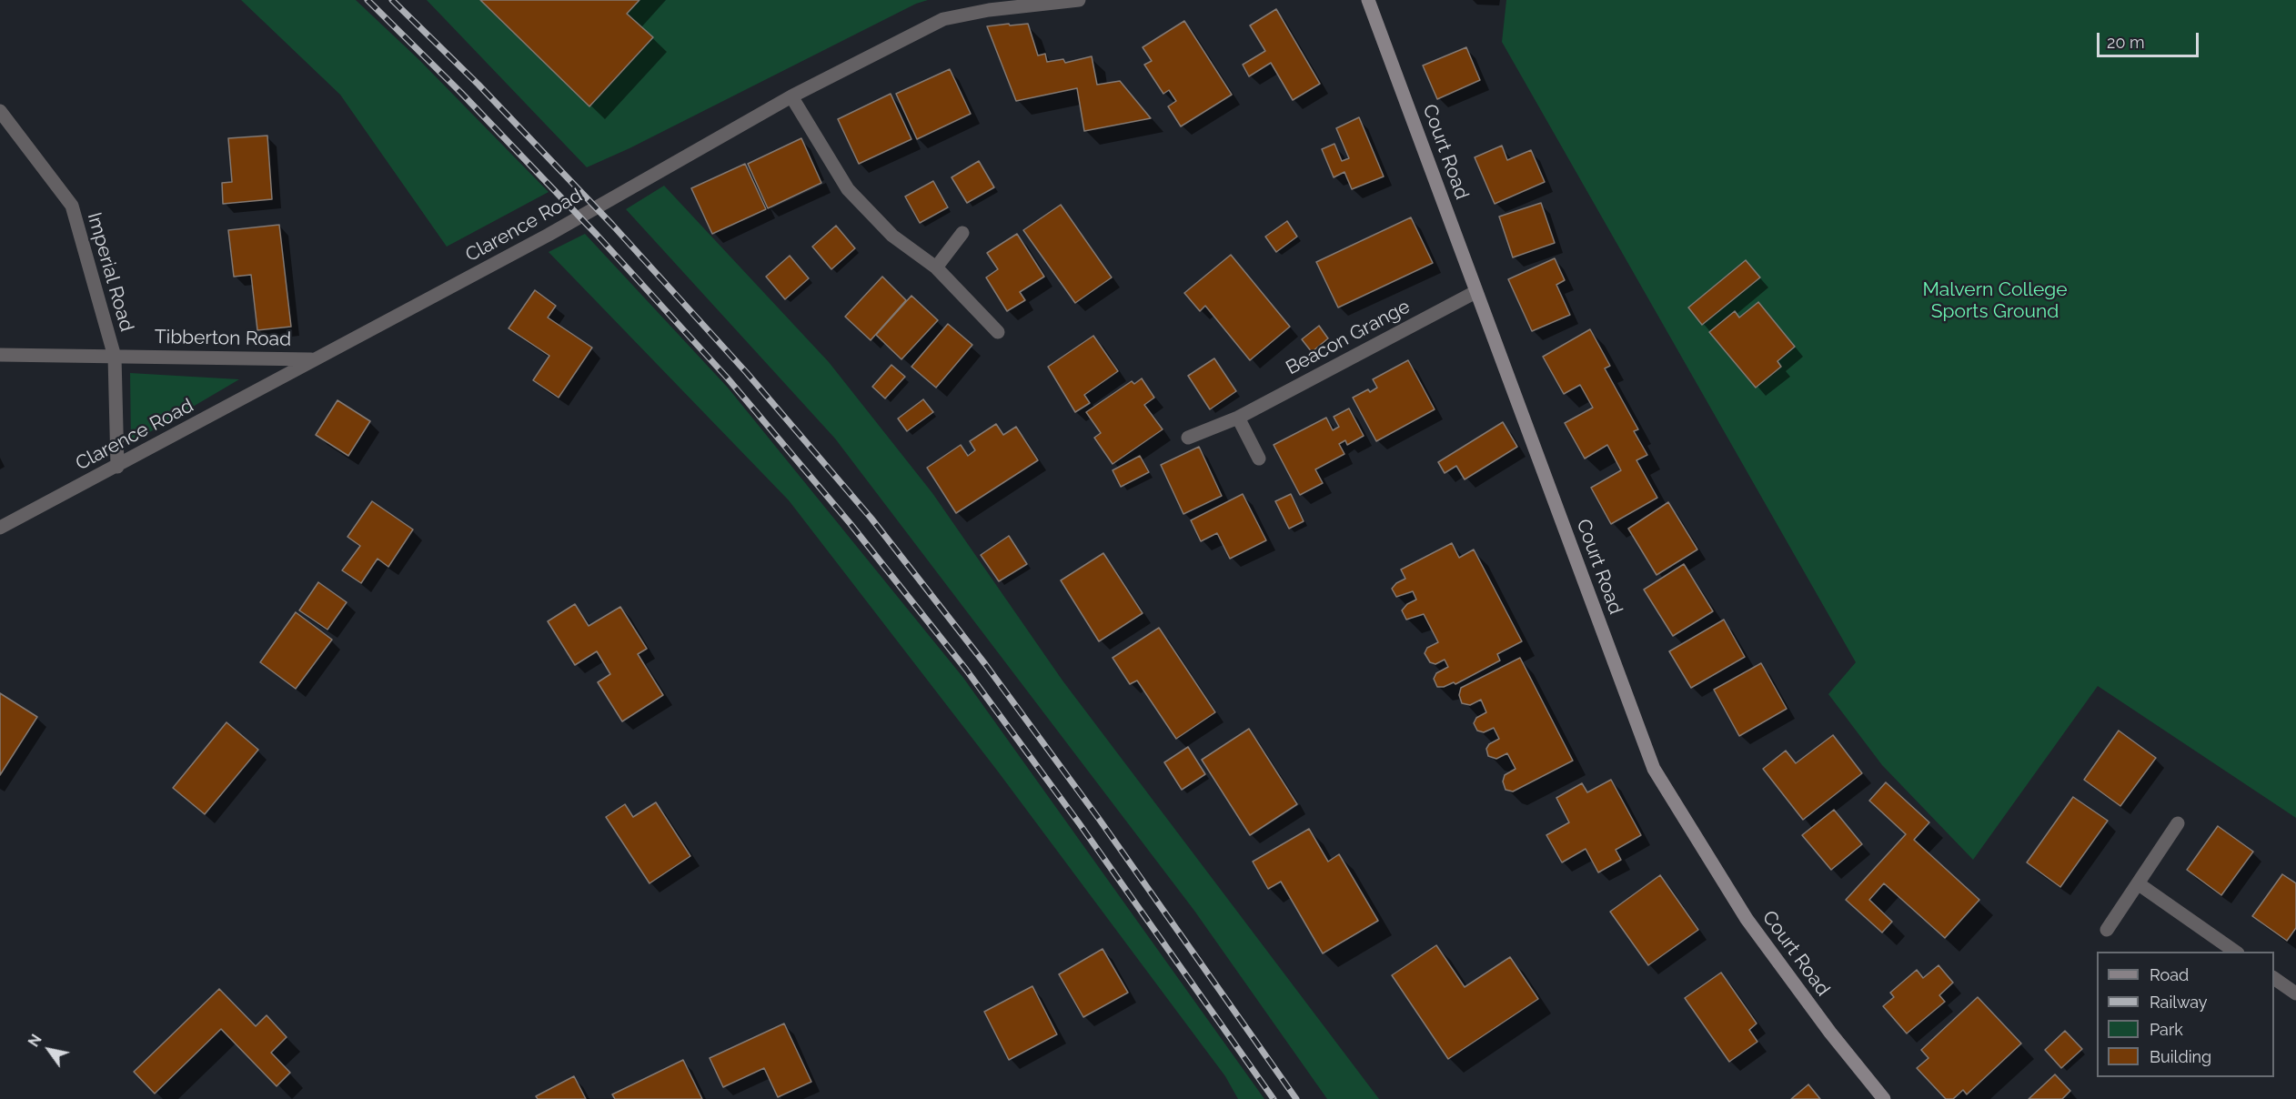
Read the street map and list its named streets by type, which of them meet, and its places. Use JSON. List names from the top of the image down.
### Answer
{
  "streets": {
    "street": [
      "Court Road",
      "Clarence Road",
      "Imperial Road",
      "Beacon Grange",
      "Tibberton Road"
    ]
  },
  "crossings": [
    ["Court Road", "Beacon Grange"],
    ["Clarence Road", "Imperial Road"],
    ["Clarence Road", "Tibberton Road"],
    ["Imperial Road", "Tibberton Road"]
  ],
  "parks": ["Malvern College Sports Ground"],
  "legend": [
    "Road",
    "Railway",
    "Park",
    "Building"
  ],
  "scale_bar": "20 m",
  "north": "top left"
}
